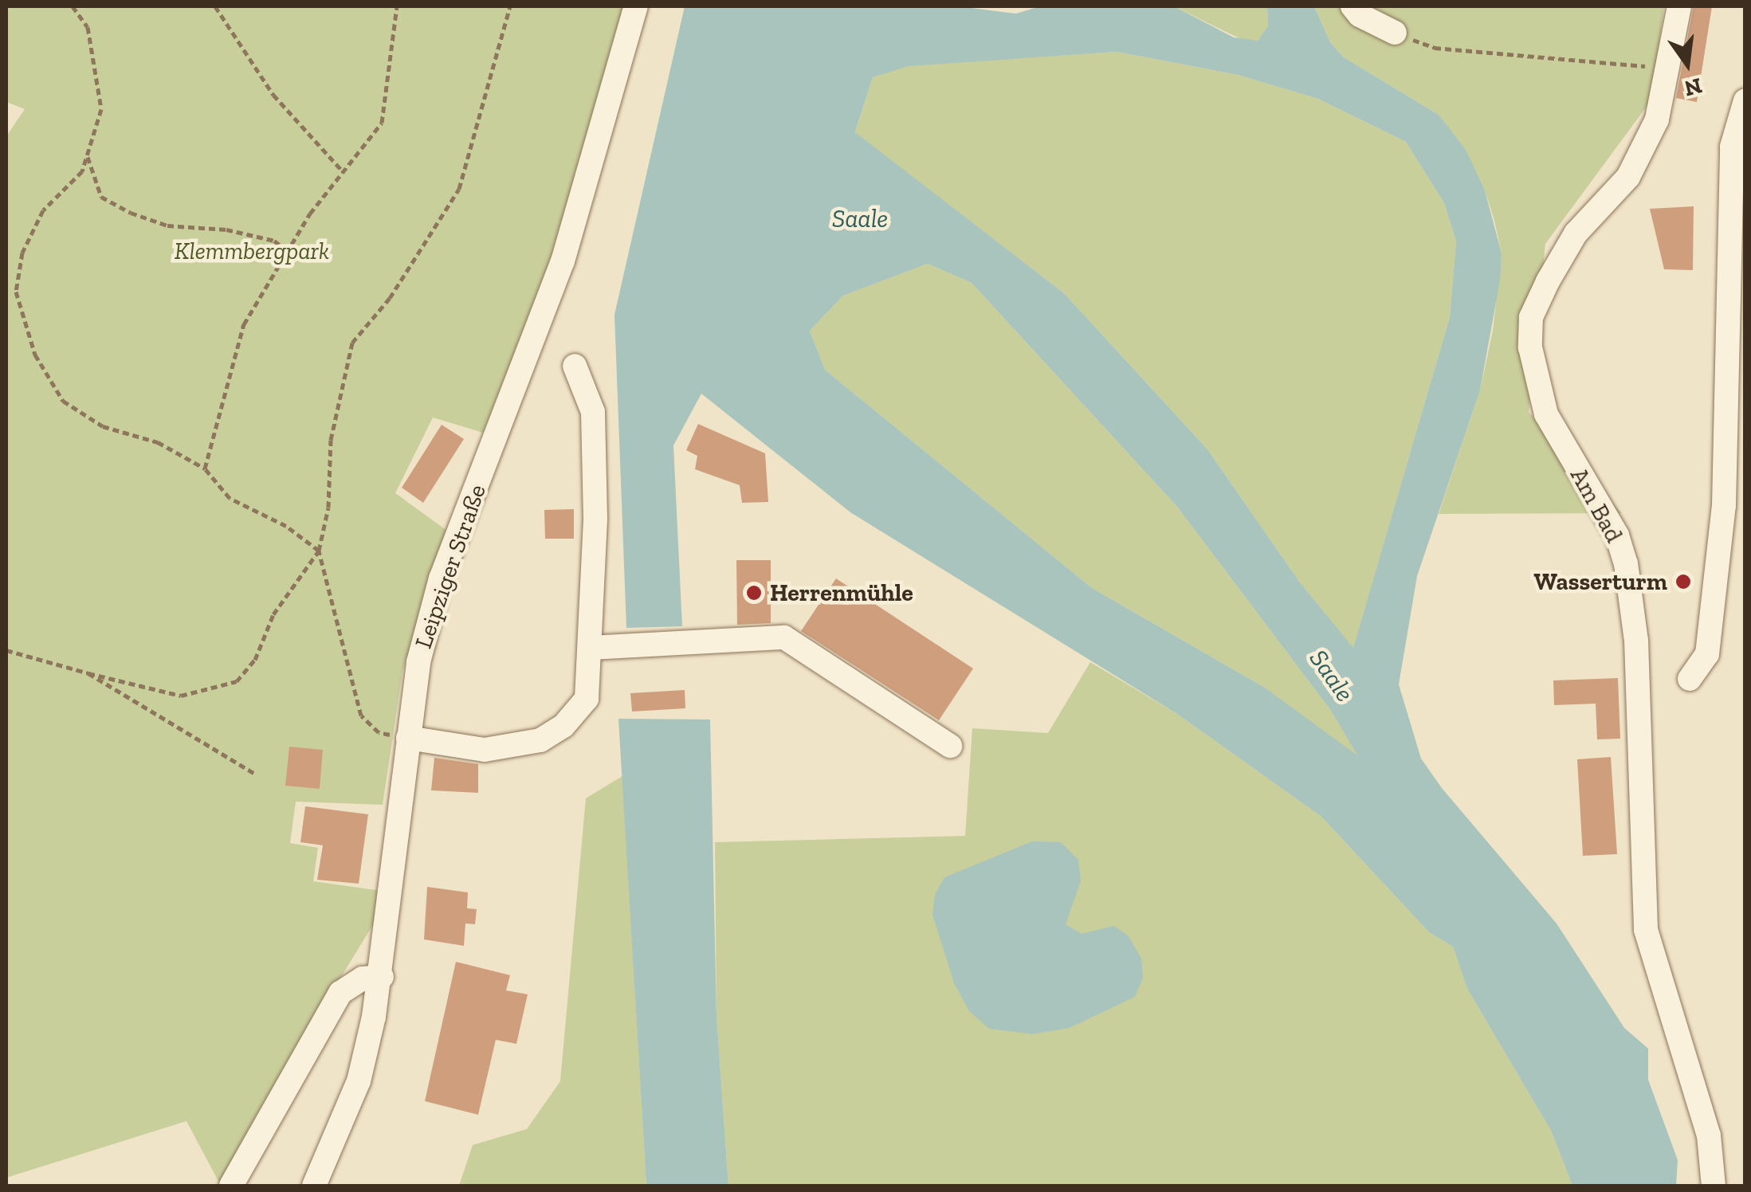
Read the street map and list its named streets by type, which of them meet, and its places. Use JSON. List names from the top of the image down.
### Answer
{
  "streets": {
    "street": ["Am Bad", "Leipziger Straße"]
  },
  "water": ["Saale"],
  "parks": ["Klemmbergpark"],
  "places": ["Wasserturm", "Herrenmühle"],
  "north": "bottom"
}
